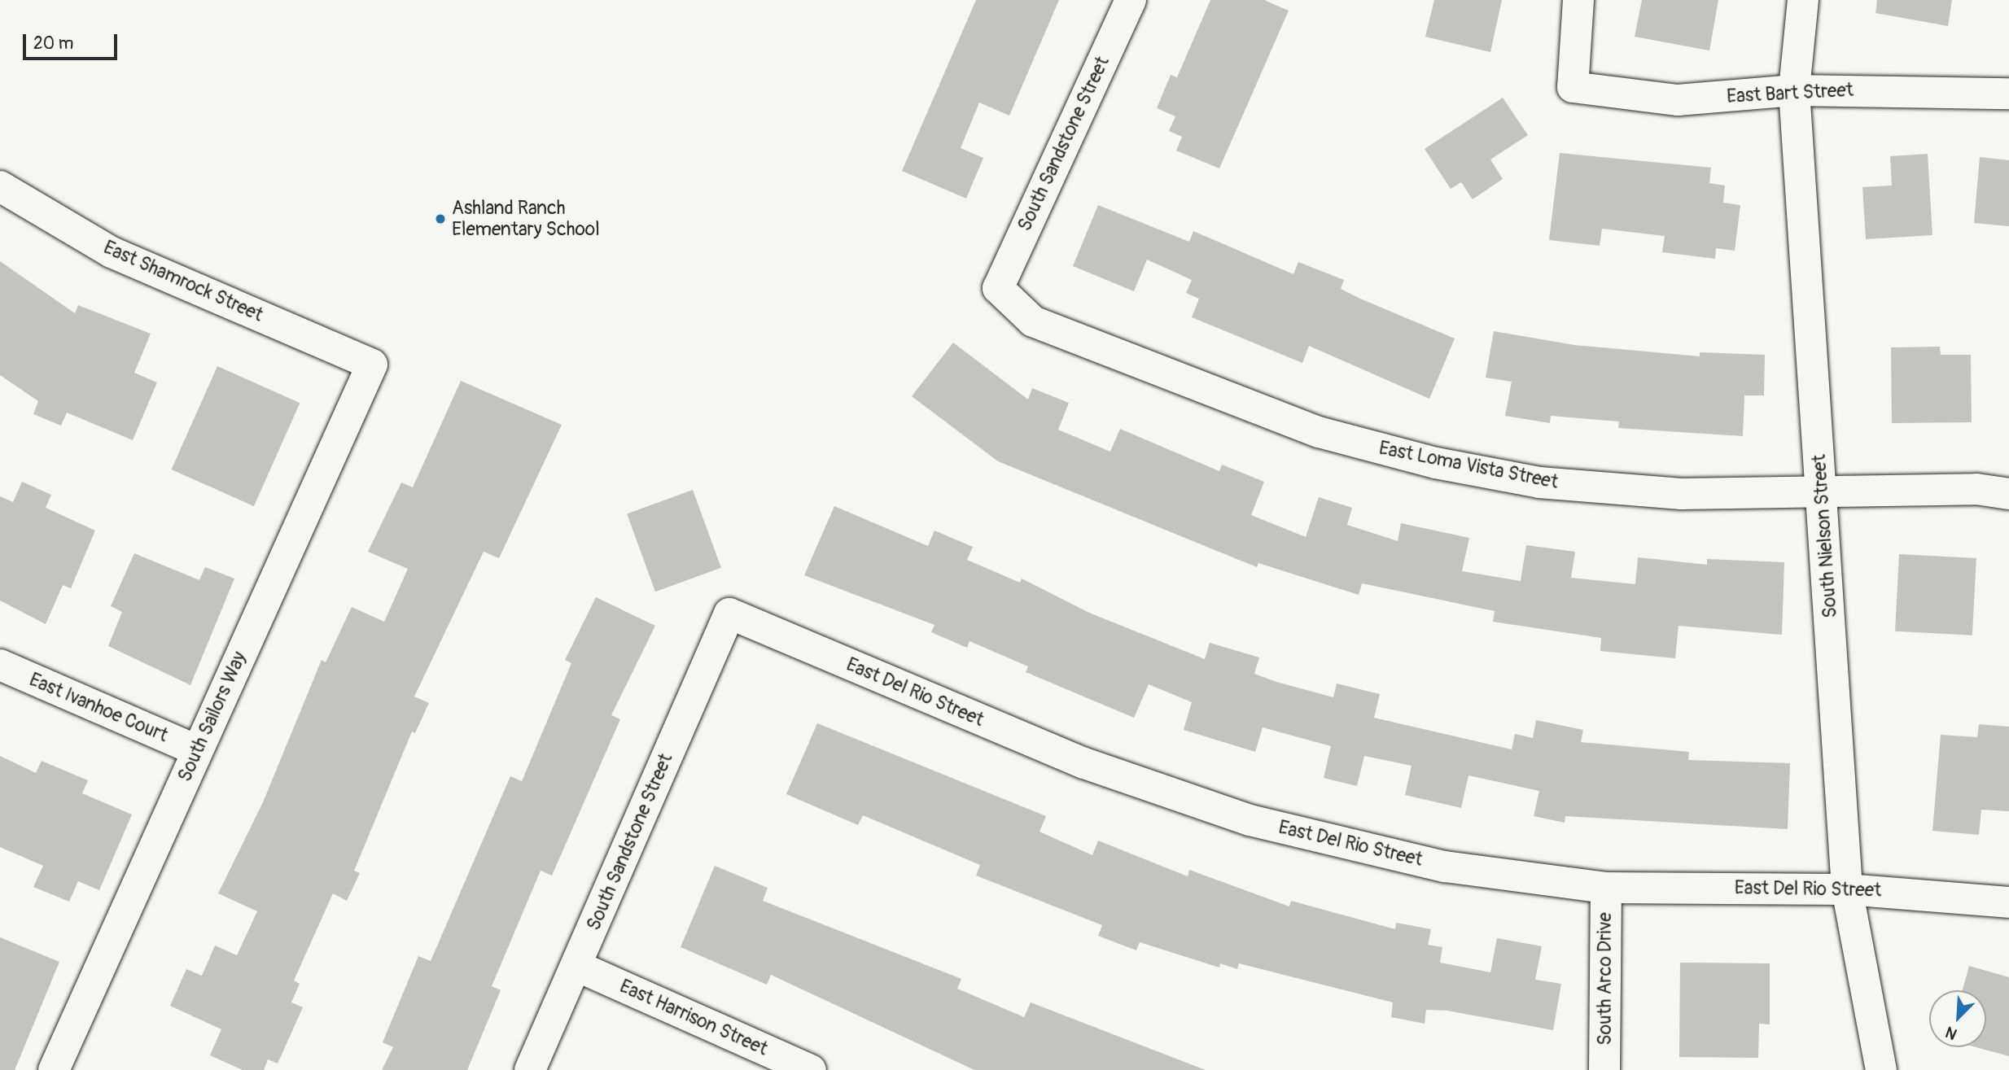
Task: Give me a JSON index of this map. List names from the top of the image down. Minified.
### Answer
{"streets":{"street":["East Bart Street","South Sandstone Street","East Shamrock Street","East Loma Vista Street","South Nielson Street","East Del Rio Street","East Ivanhoe Court","South Sailors Way","South Arco Drive","East Harrison Street"]},"crossings":[["East Bart Street","South Nielson Street"],["South Sandstone Street","East Loma Vista Street"],["South Sandstone Street","East Del Rio Street"],["South Sandstone Street","East Harrison Street"],["East Shamrock Street","South Sailors Way"],["East Loma Vista Street","South Nielson Street"],["South Nielson Street","East Del Rio Street"],["East Del Rio Street","South Arco Drive"],["East Ivanhoe Court","South Sailors Way"]],"places":["Ashland Ranch Elementary School"],"scale_bar":"20 m","north":"bottom left"}
